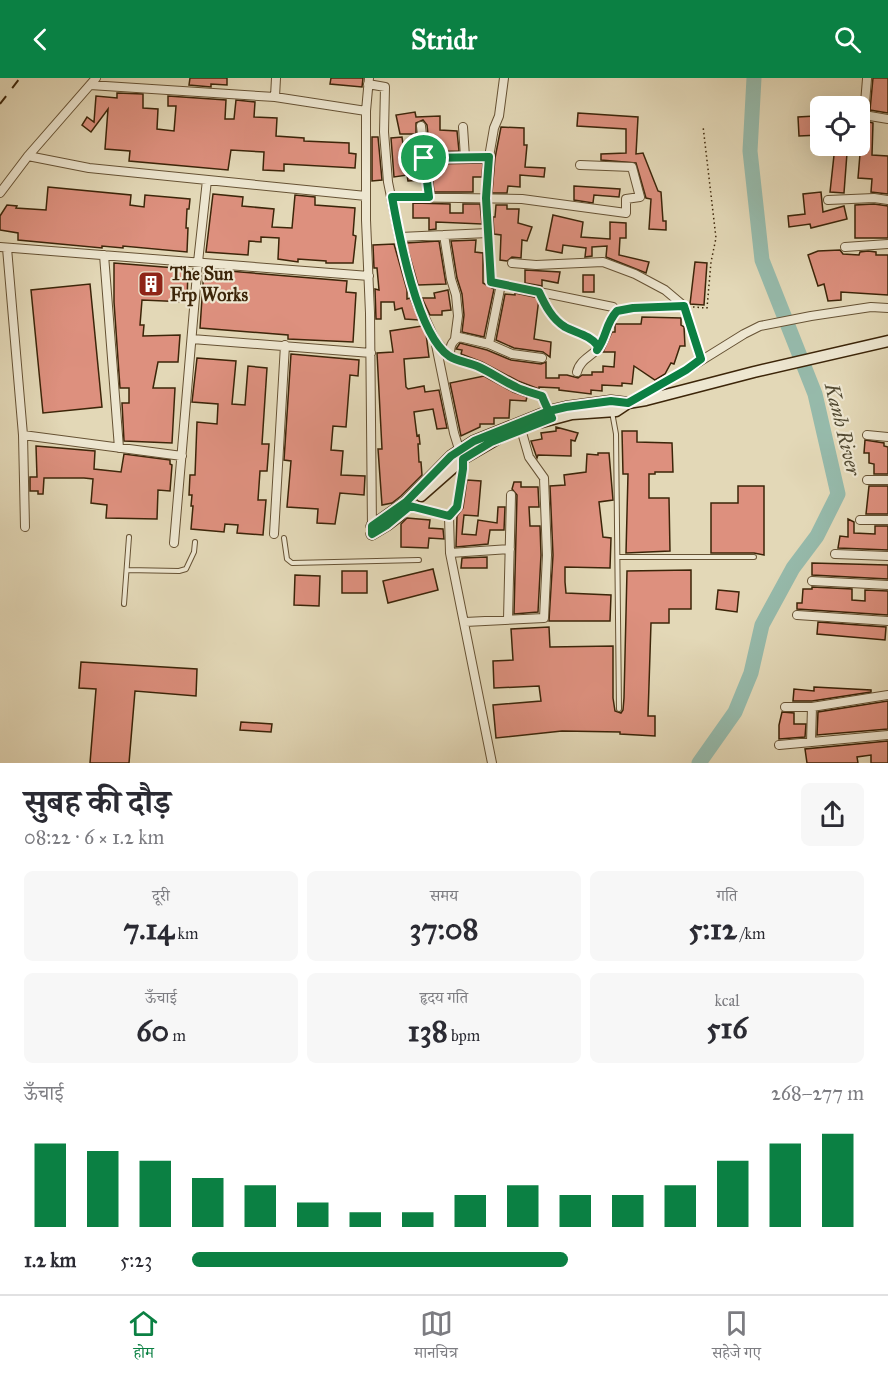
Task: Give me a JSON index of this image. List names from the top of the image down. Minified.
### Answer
{"water":["Kanh River"],"places":{"building":["The Sun Frp Works"]},"page":{"header":"Stridr","heading":["सुबह की दौड़","08:22 · 6 × 1.2 km"],"stats":[["दूरी","7.14 km"],["समय","37:08"],["गति","5:12 /km"],["ऊँचाई","60 m"],["हृदय गति","138 bpm"],["kcal","516"]],"chart":["ऊँचाई","268–277 m"],"list":[{"name":"1.2 km","note":"5:23"}],"tabs":["होम","मानचित्र","सहेजे गए"]}}
